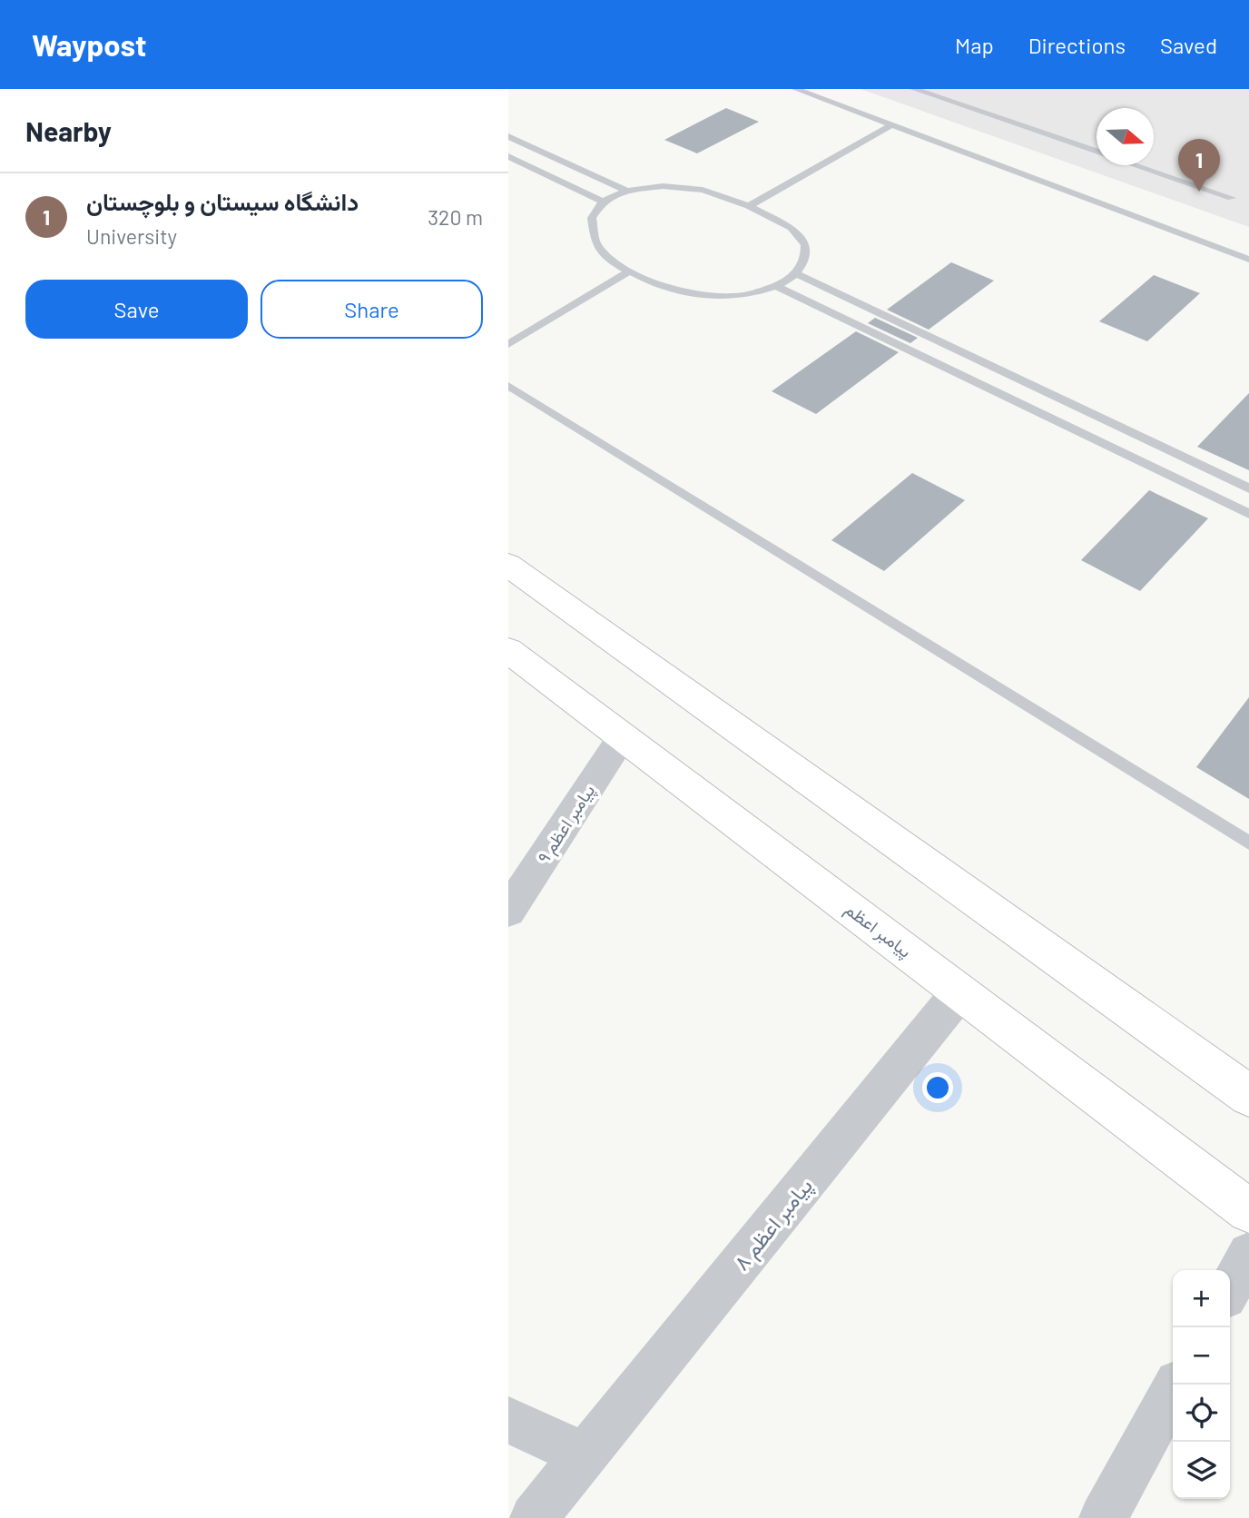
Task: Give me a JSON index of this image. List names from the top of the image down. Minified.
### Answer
{"streets":{"main road":["پیامبر اعظم"],"street":["پیامبر اعظم ۹","پیامبر اعظم ۸"]},"crossings":[["پیامبر اعظم ۹","پیامبر اعظم"],["پیامبر اعظم","پیامبر اعظم ۸"]],"north":"right","page":{"header":"Waypost","nav":["Map","Directions","Saved"],"heading":"Nearby","pins":"1","list":[{"mark":"1","name":"دانشگاه سیستان و بلوچستان","note":"University","value":"320 m"}],"buttons":["Save","Share"],"map_buttons":["+","−"]}}
